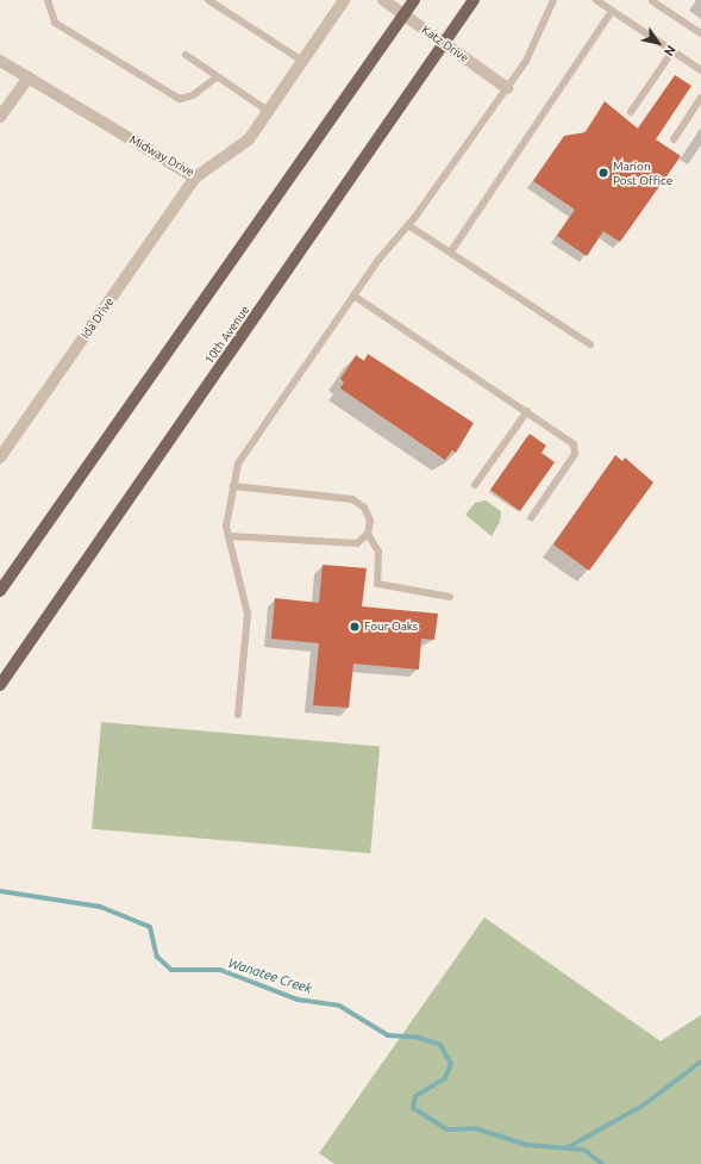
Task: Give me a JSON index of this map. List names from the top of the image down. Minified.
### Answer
{"streets":{"main road":["10th Avenue"],"street":["Katz Drive","Midway Drive","Ida Drive"]},"crossings":[["Katz Drive","10th Avenue"],["Midway Drive","Ida Drive"]],"water":["Wanatee Creek"],"places":["Marion Post Office","Four Oaks"],"north":"bottom right"}
